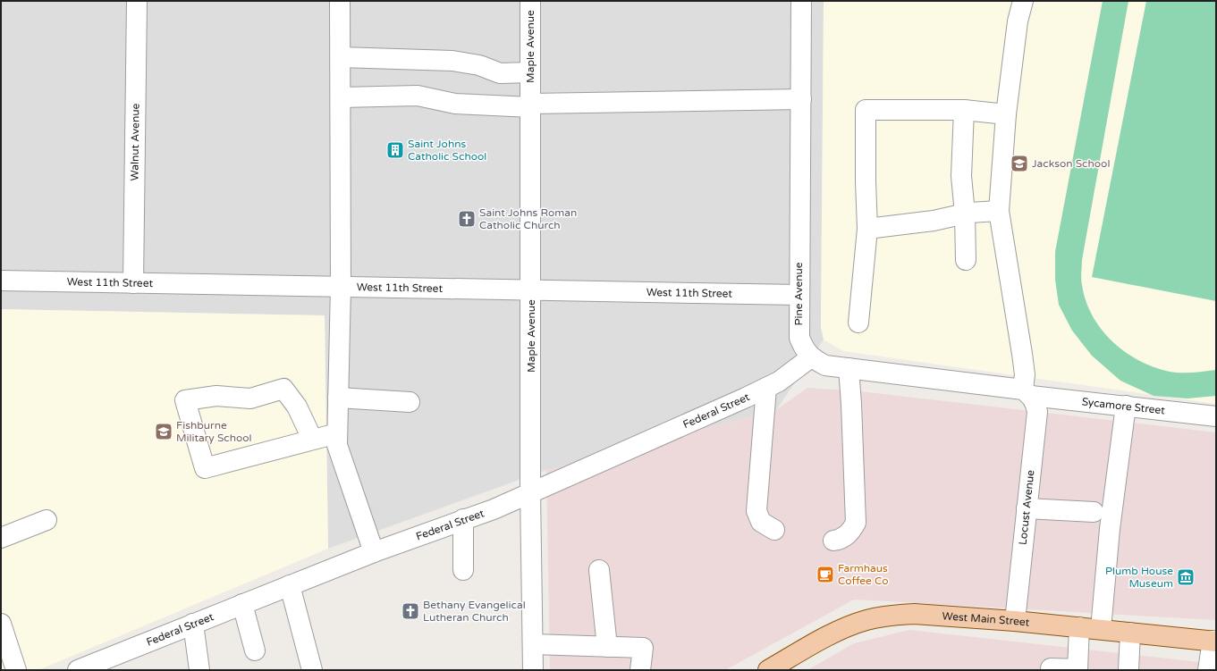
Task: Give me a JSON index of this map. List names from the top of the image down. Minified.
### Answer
{"streets":{"main road":["West Main Street"],"street":["Maple Avenue","Walnut Avenue","West 11th Street","Pine Avenue","Sycamore Street","Federal Street","Locust Avenue"]},"crossings":[["Maple Avenue","West 11th Street"],["Maple Avenue","Federal Street"],["Walnut Avenue","West 11th Street"],["West 11th Street","Pine Avenue"],["Pine Avenue","Sycamore Street"],["Pine Avenue","Federal Street"],["Pine Avenue","Locust Avenue"],["Sycamore Street","Locust Avenue"],["Locust Avenue","West Main Street"]],"places":{"building":["Saint Johns Catholic School"],"school or university":["Jackson School","Fishburne Military School"],"church":["Saint Johns Roman Catholic Church","Bethany Evangelical Lutheran Church"],"cafe":["Farmhaus Coffee Co"],"museum":["Plumb House Museum"]}}
